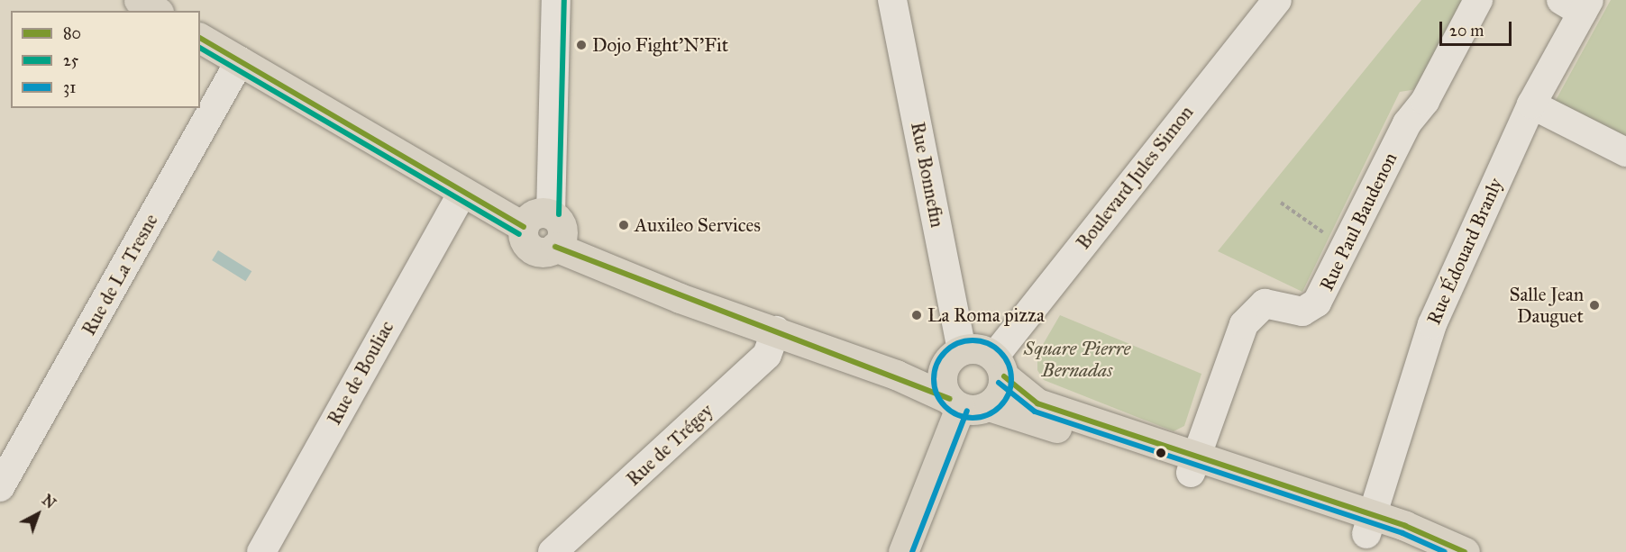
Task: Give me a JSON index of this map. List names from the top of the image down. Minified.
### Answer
{"streets":{"street":["Rue Bonnefin","Boulevard Jules Simon","Rue Paul Baudenon","Rue Édouard Branly","Rue de La Tresne","Rue de Bouliac","Rue de Trégey"]},"crossings":[["Rue Bonnefin","Boulevard Jules Simon"]],"parks":["Square Pierre Bernadas"],"places":["Dojo Fight'N'Fit","Auxileo Services","Salle Jean Dauguet","La Roma pizza"],"lines":["transit line 25","transit line 80","transit line 31"],"legend":["80","25","31"],"scale_bar":"20 m","north":"top right"}
